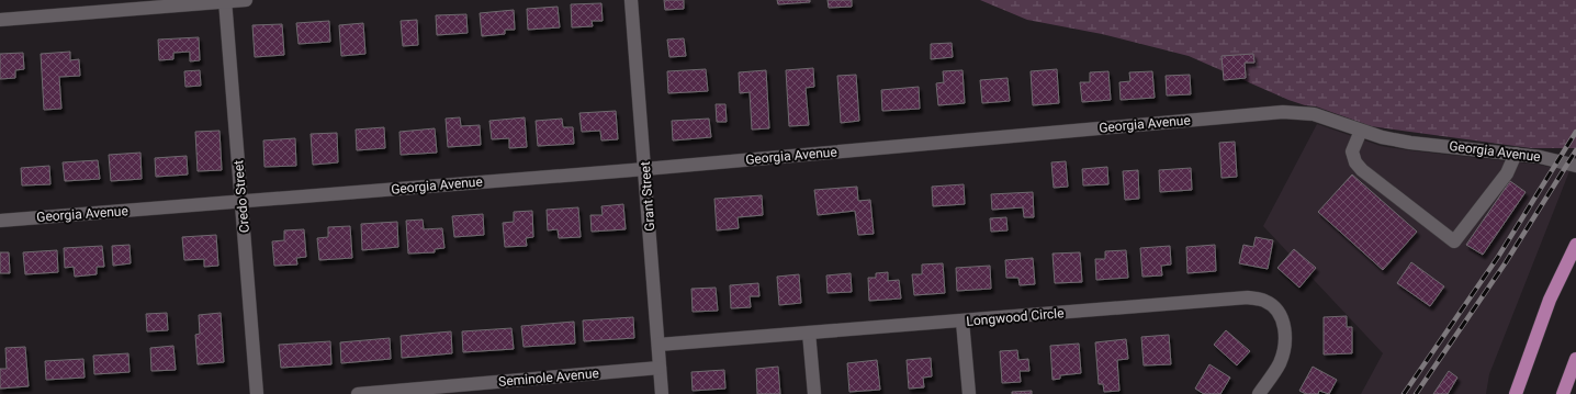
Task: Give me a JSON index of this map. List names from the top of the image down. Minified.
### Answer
{"streets":{"street":["Georgia Avenue","Credo Street","Grant Street","Longwood Circle","Seminole Avenue"]},"crossings":[["Georgia Avenue","Credo Street"],["Georgia Avenue","Grant Street"],["Grant Street","Longwood Circle"],["Grant Street","Seminole Avenue"]]}
